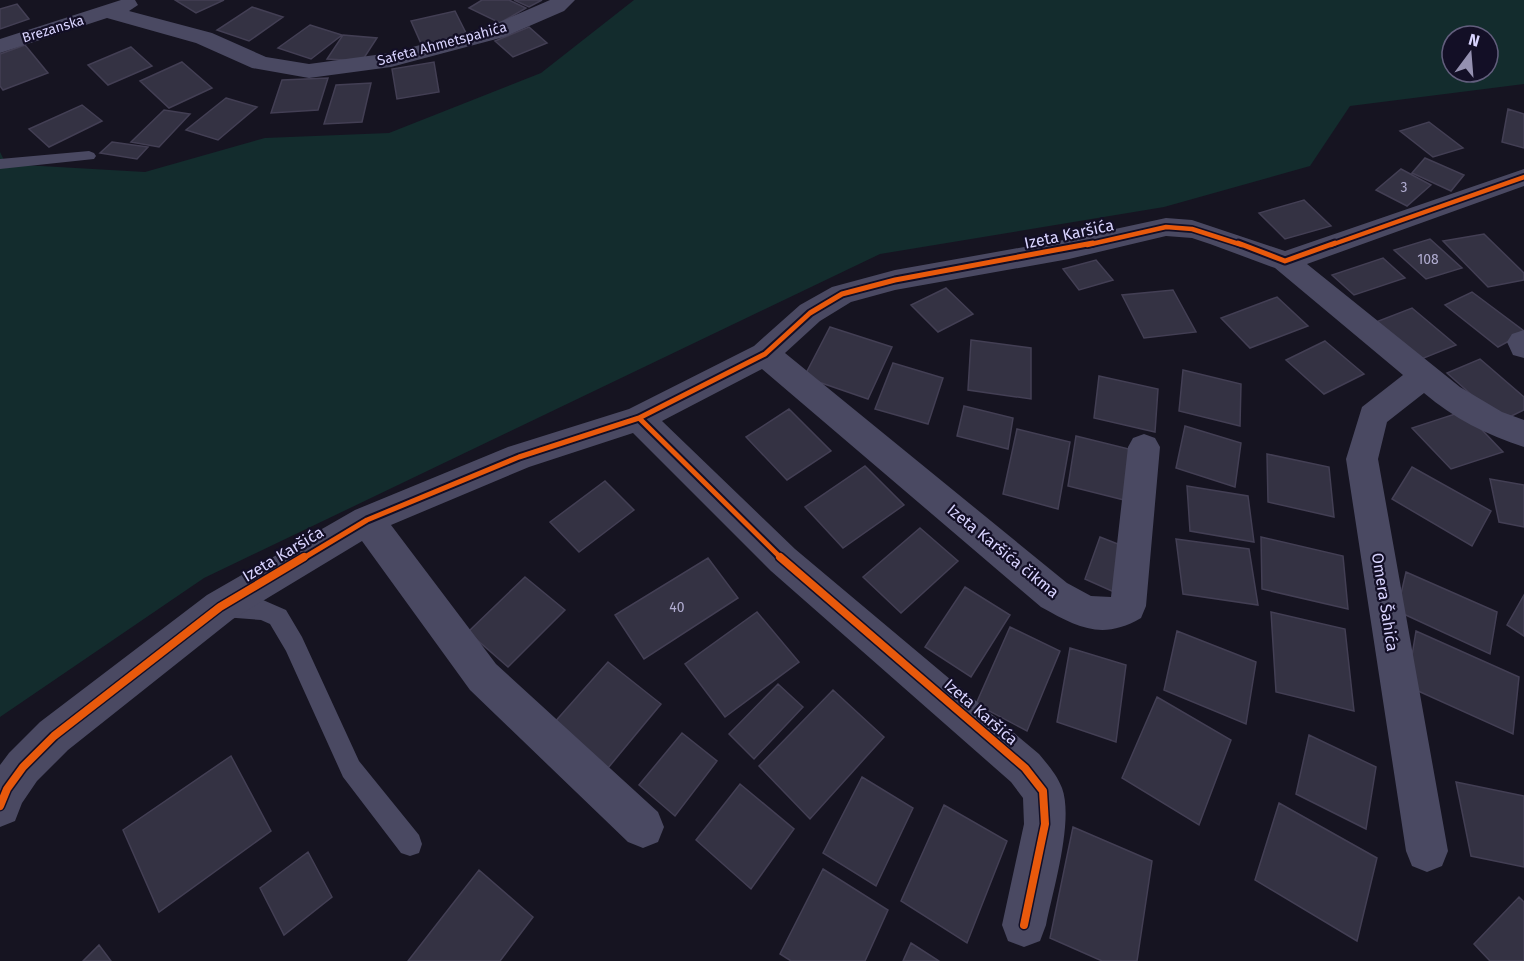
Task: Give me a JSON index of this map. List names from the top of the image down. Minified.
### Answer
{"streets":{"street":["Brezanska","Safeta Ahmetspahića","Izeta Karšića","Izeta Karšića čikma","Omera Šahića"]},"crossings":[["Brezanska","Safeta Ahmetspahića"],["Izeta Karšića","Izeta Karšića čikma"]],"house_numbers":["3","108","40"],"north":"top"}
